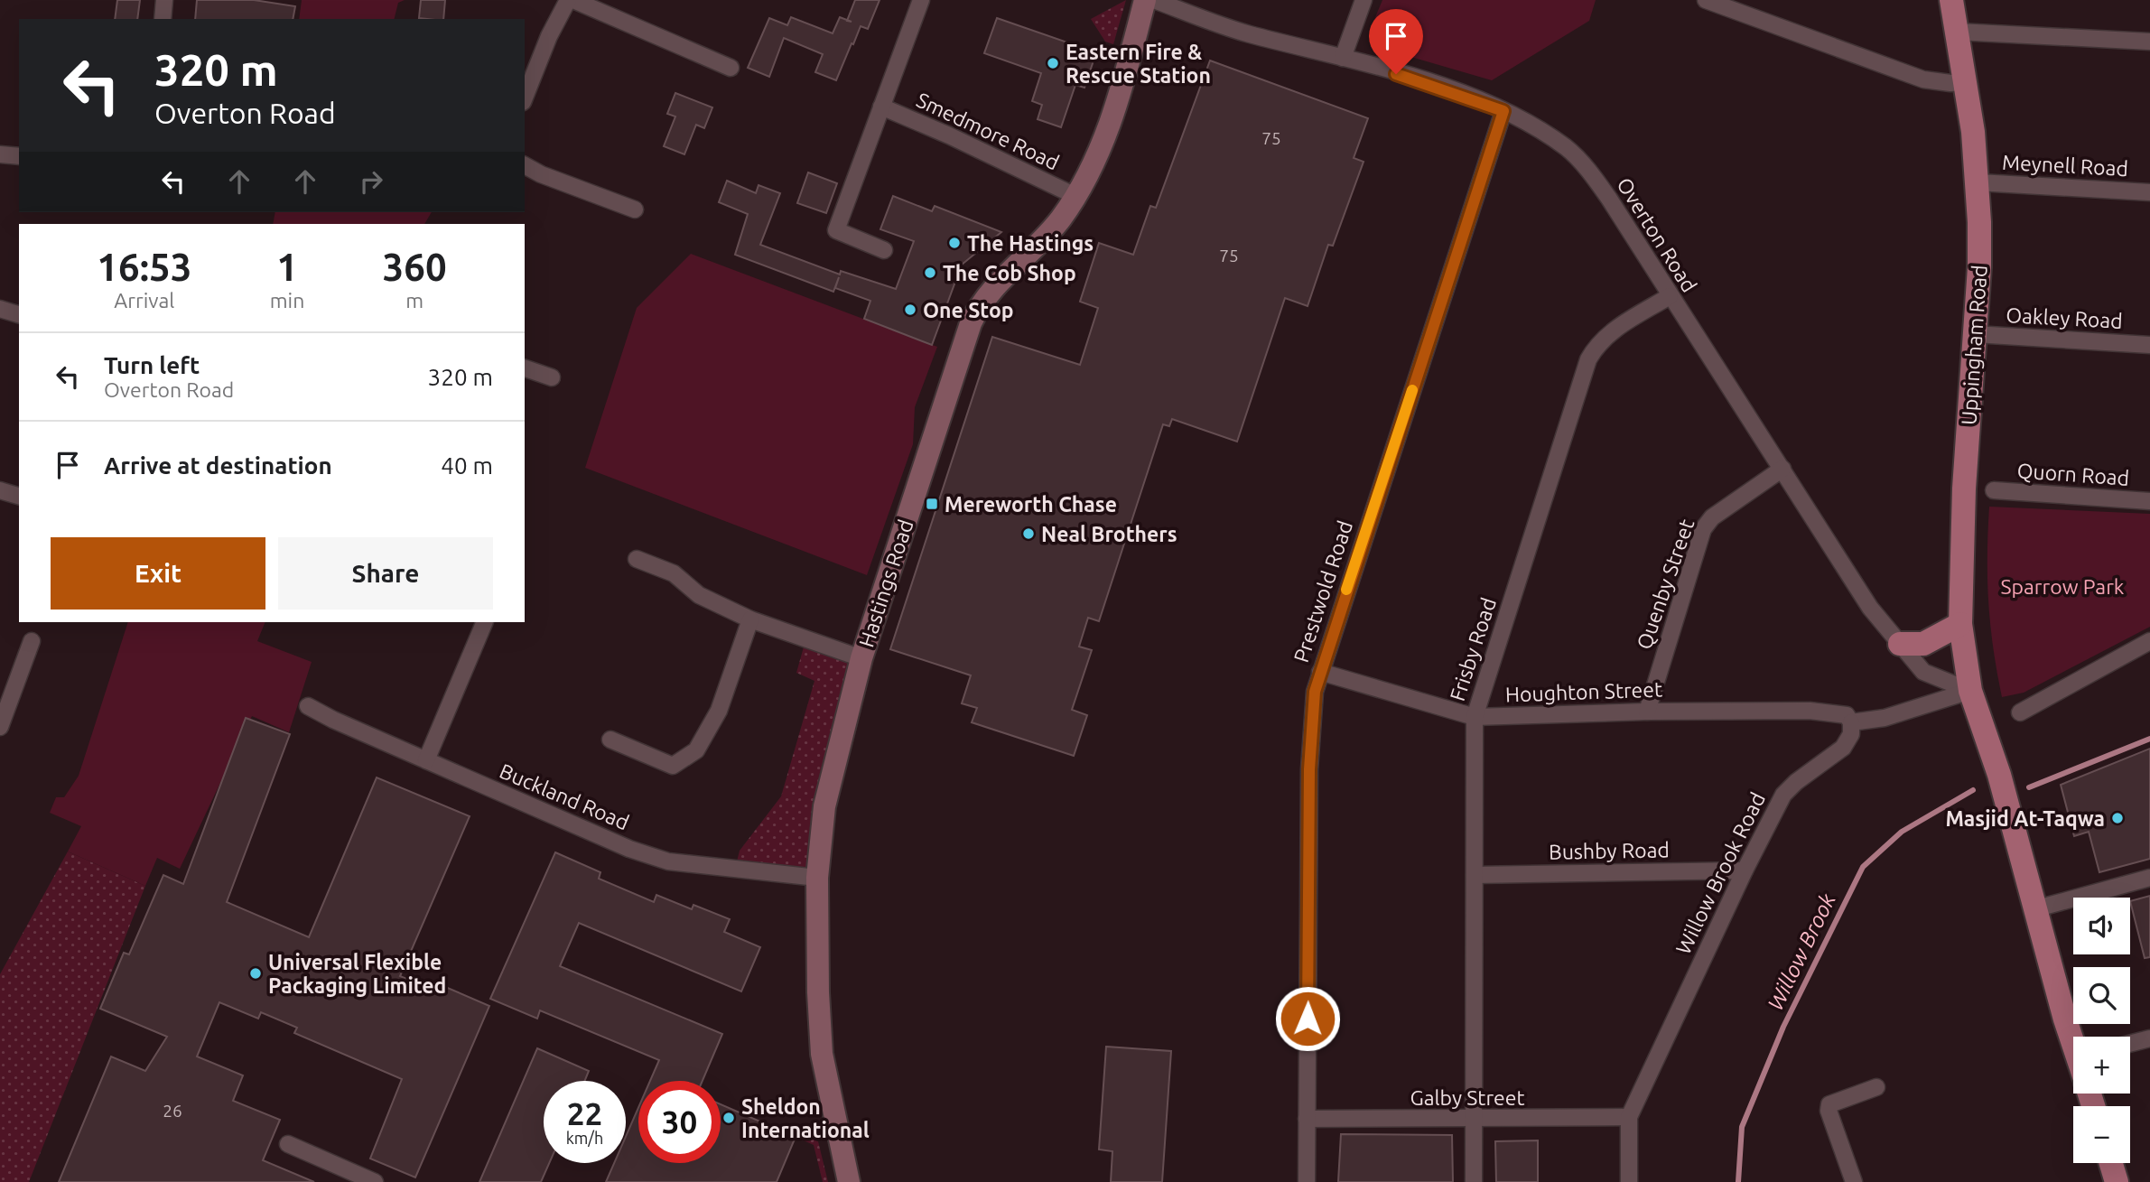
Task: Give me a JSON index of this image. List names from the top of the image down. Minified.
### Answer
{"streets":{"main road":["Uppingham Road"],"street":["Smedmore Road","Meynell Road","Overton Road","Oakley Road","Quorn Road","Hastings Road","Quenby Street","Prestwold Road","Frisby Road","Houghton Street","Buckland Road","Bushby Road","Willow Brook Road","Galby Street"]},"crossings":[["Smedmore Road","Hastings Road"],["Meynell Road","Uppingham Road"],["Overton Road","Uppingham Road"],["Overton Road","Quenby Street"],["Overton Road","Prestwold Road"],["Overton Road","Frisby Road"],["Oakley Road","Uppingham Road"],["Hastings Road","Buckland Road"],["Quenby Street","Houghton Street"],["Prestwold Road","Houghton Street"],["Prestwold Road","Galby Street"],["Frisby Road","Houghton Street"],["Frisby Road","Bushby Road"],["Frisby Road","Galby Street"],["Houghton Street","Willow Brook Road"],["Bushby Road","Willow Brook Road"],["Willow Brook Road","Galby Street"]],"water":["Willow Brook"],"parks":["Sparrow Park"],"places":{"other":["Eastern Fire & Rescue Station","The Hastings","The Cob Shop","One Stop","Neal Brothers","Masjid At-Taqwa","Universal Flexible Packaging Limited","Sheldon International"],"transit":["Mereworth Chase"]},"house_numbers":["75","75","26"],"page":{"turn":["320 m","Overton Road"],"eta":["16:53","Arrival","1","min","360","m"],"list":[{"name":"Turn left","note":"Overton Road","value":"320 m"},{"name":"Arrive at destination","value":"40 m"}],"buttons":["Exit","Share"],"map_buttons":["+","−"],"speed":"22 km/h","limit":"30"}}
